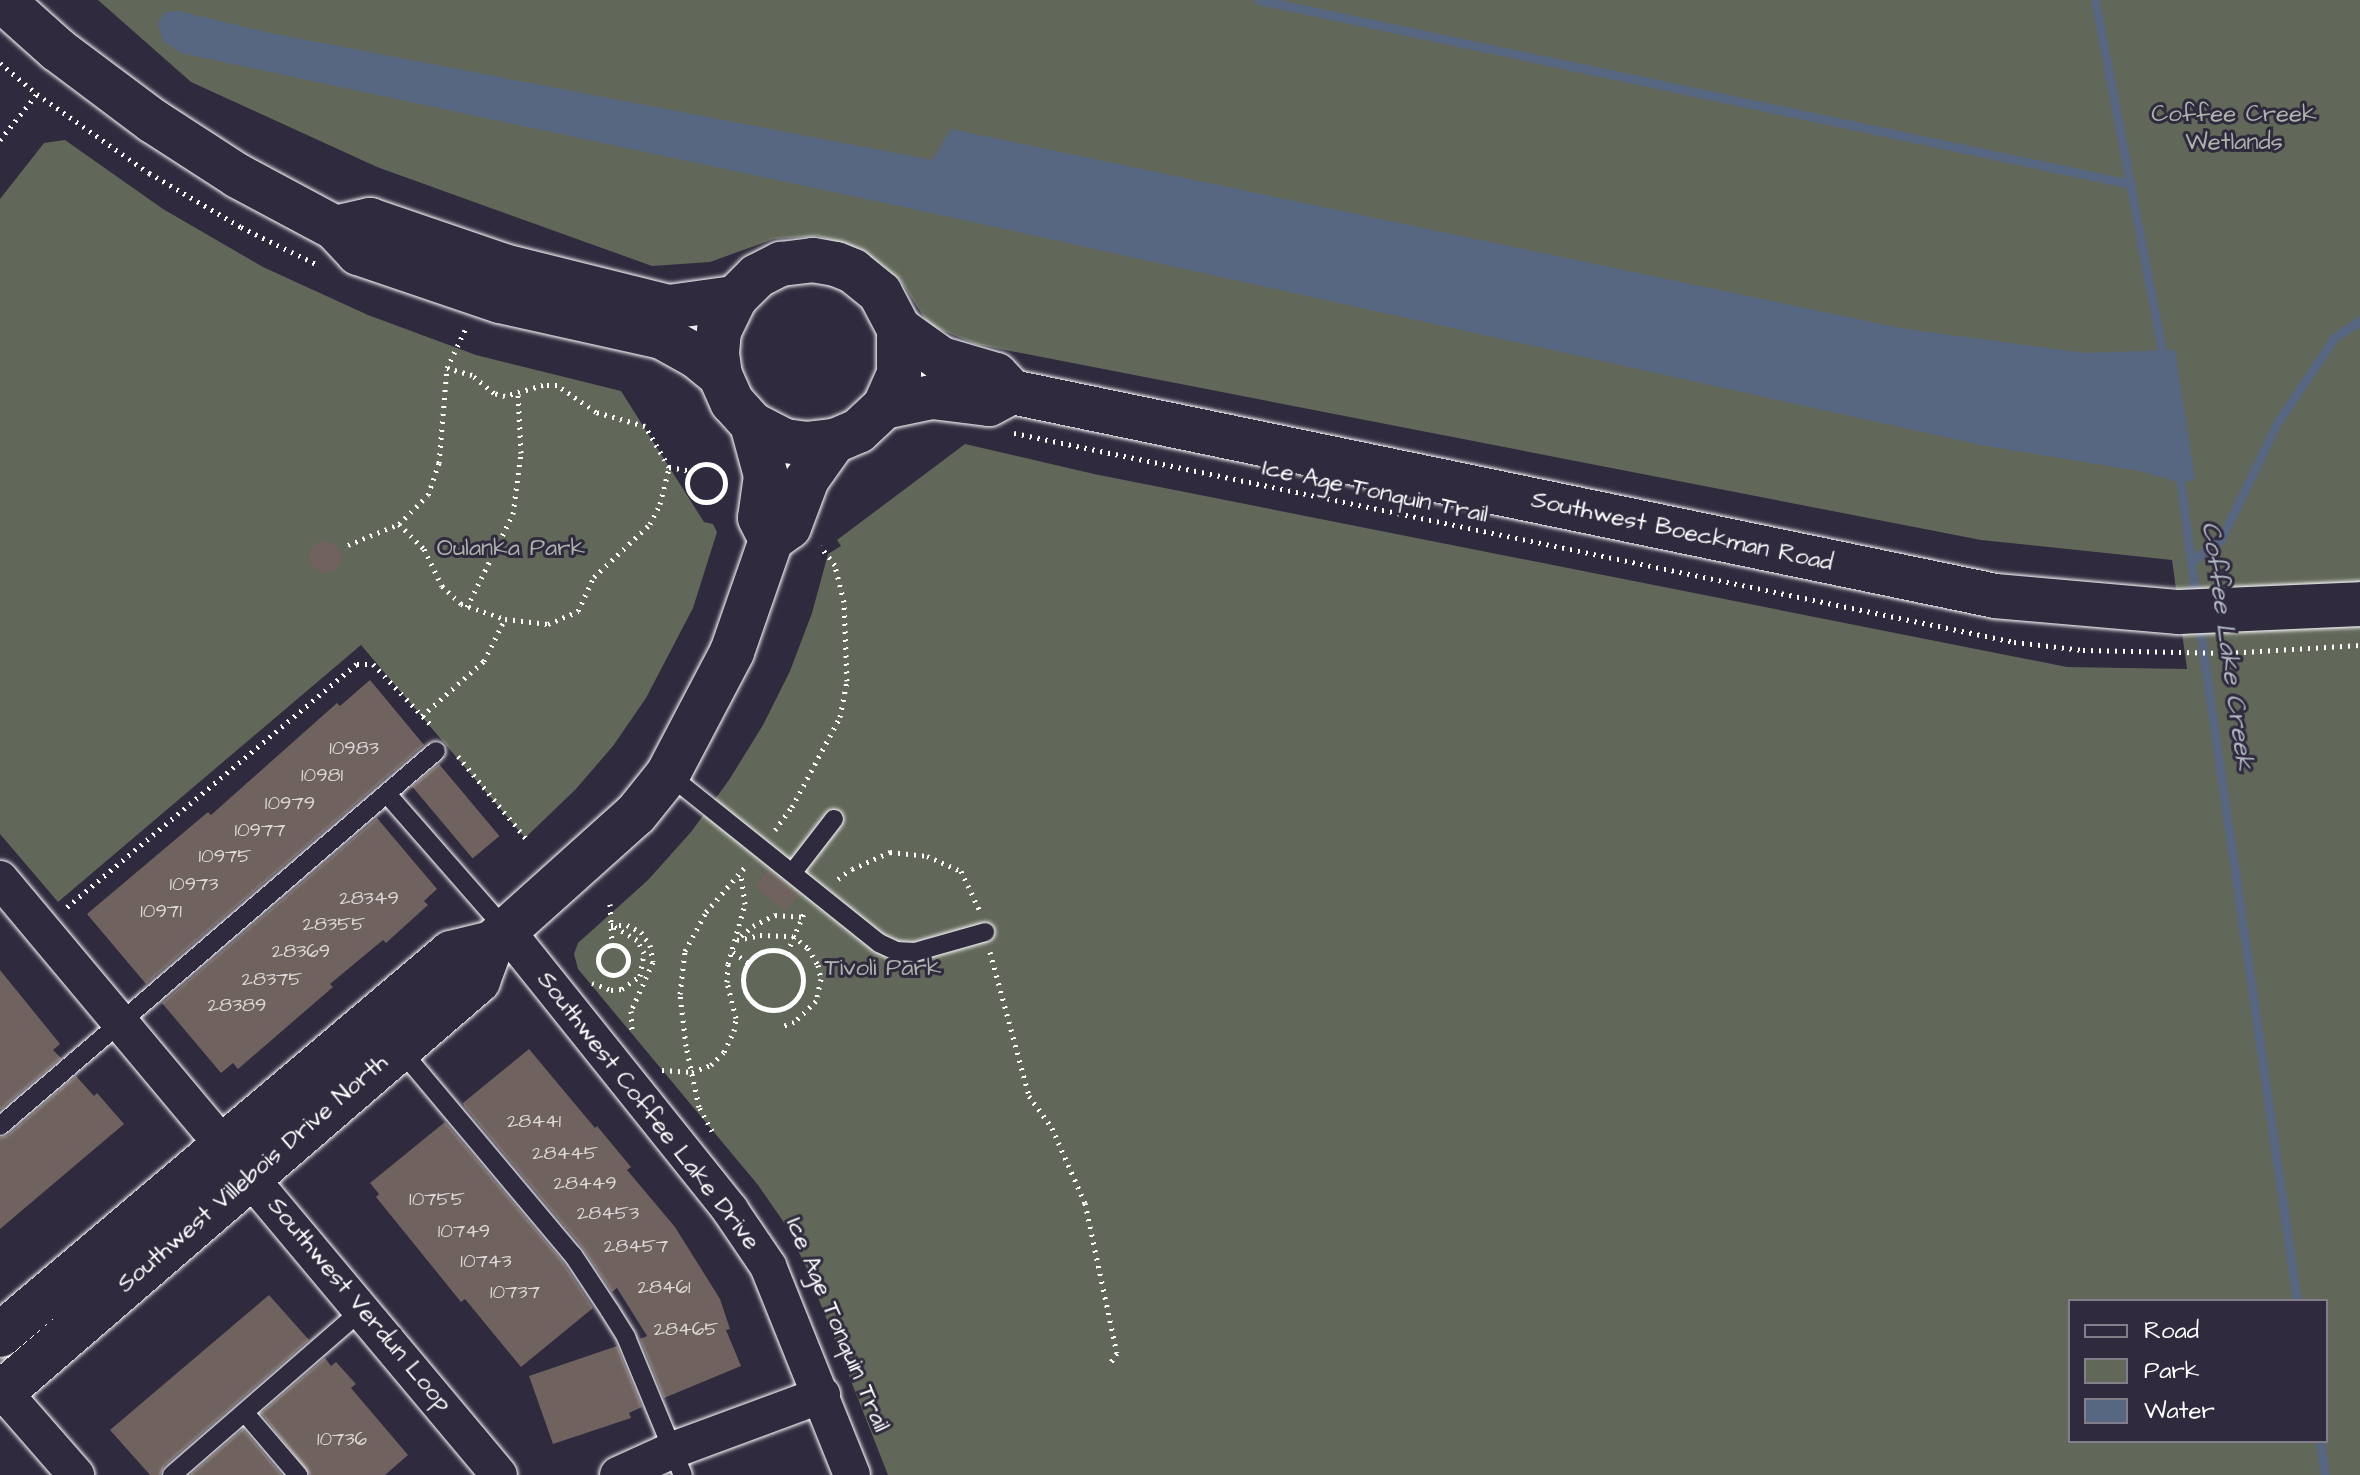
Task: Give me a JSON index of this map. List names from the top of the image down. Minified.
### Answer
{"streets":{"main road":["Southwest Boeckman Road","Southwest Villebois Drive North"],"street":["Southwest Coffee Lake Drive","Southwest Verdun Loop"],"path":["Ice Age Tonquin Trail"]},"crossings":[["Ice Age Tonquin Trail","Southwest Boeckman Road"],["Southwest Boeckman Road","Southwest Villebois Drive North"],["Southwest Coffee Lake Drive","Southwest Villebois Drive North"],["Southwest Villebois Drive North","Southwest Verdun Loop"]],"water":["Coffee Lake Creek"],"parks":["Coffee Creek Wetlands","Oulanka Park","Tivoli Park"],"house_numbers":["10983","10981","10979","10977","10975","10973","28349","10971","28355","28369","28375","28389","28441","28445","28449","10755","28453","10749","28457","10743","28461","10737","28465","10736"],"legend":["Road","Park","Water"]}
